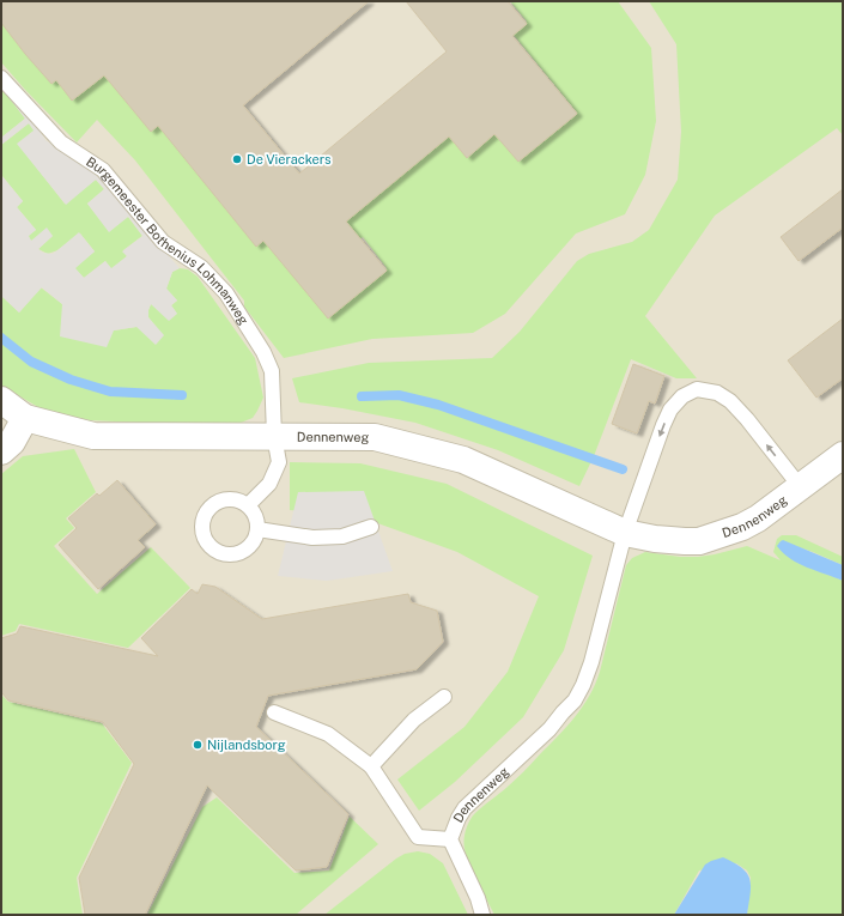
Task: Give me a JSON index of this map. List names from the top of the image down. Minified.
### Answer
{"streets":{"street":["Dennenweg"],"lane":["Burgemeester Bothenius Lohmanweg"]},"crossings":[["Burgemeester Bothenius Lohmanweg","Dennenweg"]],"places":["De Vierackers","Nijlandsborg"]}
